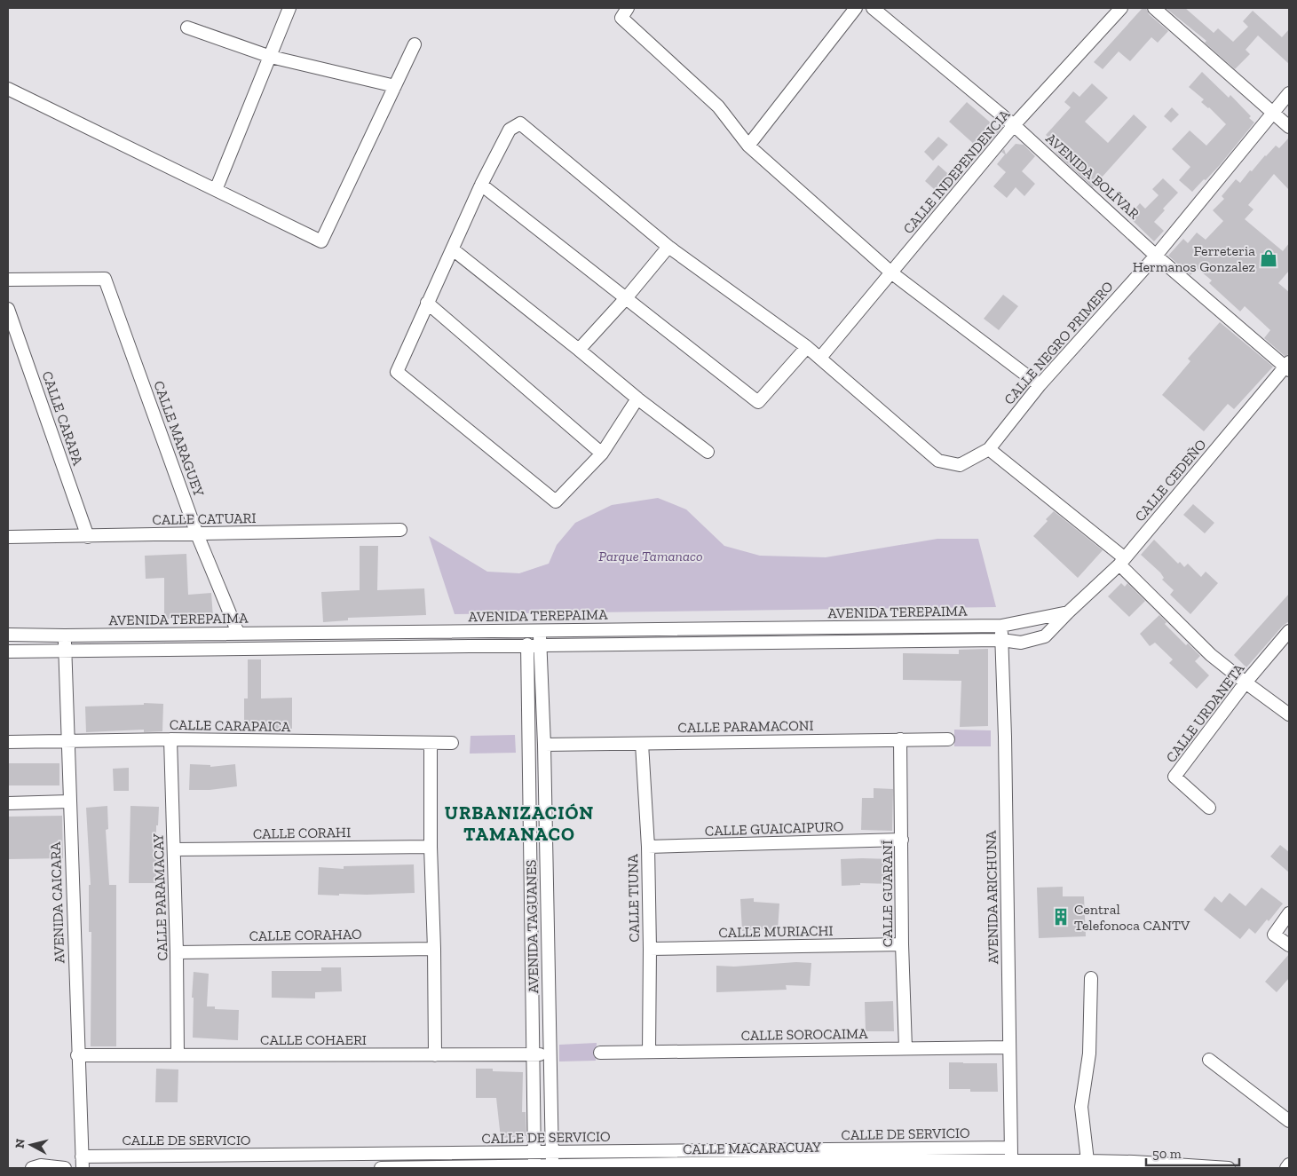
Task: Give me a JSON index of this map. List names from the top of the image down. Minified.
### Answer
{"streets":{"street":["CALLE INDEPENDENCIA","AVENIDA BOLÍVAR","CALLE NEGRO PRIMERO","CALLE CARAPA","CALLE MARAGUEY","CALLE CEDEÑO","CALLE CATUARI","AVENIDA TEREPAIMA","CALLE URDANETA","CALLE CARAPAICA","CALLE PARAMACONI","CALLE GUAICAIPURO","CALLE CORAHI","CALLE GUARANÍ","CALLE PARAMACAY","AVENIDA ARICHUNA","CALLE TIUNA","AVENIDA CAICARA","AVENIDA TAGUANES","CALLE MURIACHI","CALLE CORAHAO","CALLE SOROCAIMA","CALLE COHAERI","CALLE DE SERVICIO","CALLE MACARACUAY"]},"crossings":[["CALLE INDEPENDENCIA","AVENIDA BOLÍVAR"],["AVENIDA BOLÍVAR","CALLE NEGRO PRIMERO"],["AVENIDA BOLÍVAR","CALLE CEDEÑO"],["CALLE CARAPA","CALLE CATUARI"],["CALLE MARAGUEY","CALLE CATUARI"],["CALLE MARAGUEY","AVENIDA TEREPAIMA"],["CALLE CEDEÑO","AVENIDA TEREPAIMA"],["AVENIDA TEREPAIMA","AVENIDA ARICHUNA"],["AVENIDA TEREPAIMA","AVENIDA CAICARA"],["AVENIDA TEREPAIMA","AVENIDA TAGUANES"],["CALLE CARAPAICA","CALLE PARAMACAY"],["CALLE CARAPAICA","AVENIDA CAICARA"],["CALLE PARAMACONI","CALLE GUARANÍ"],["CALLE PARAMACONI","CALLE TIUNA"],["CALLE PARAMACONI","AVENIDA TAGUANES"],["CALLE GUAICAIPURO","CALLE GUARANÍ"],["CALLE GUAICAIPURO","CALLE TIUNA"],["CALLE CORAHI","CALLE PARAMACAY"],["CALLE GUARANÍ","CALLE MURIACHI"],["CALLE GUARANÍ","CALLE SOROCAIMA"],["CALLE PARAMACAY","CALLE CORAHAO"],["CALLE PARAMACAY","CALLE COHAERI"],["AVENIDA ARICHUNA","CALLE SOROCAIMA"],["AVENIDA ARICHUNA","CALLE DE SERVICIO"],["AVENIDA ARICHUNA","CALLE MACARACUAY"],["CALLE TIUNA","CALLE MURIACHI"],["CALLE TIUNA","CALLE SOROCAIMA"],["AVENIDA CAICARA","CALLE COHAERI"],["AVENIDA CAICARA","CALLE DE SERVICIO"],["AVENIDA TAGUANES","CALLE COHAERI"],["AVENIDA TAGUANES","CALLE DE SERVICIO"],["AVENIDA TAGUANES","CALLE MACARACUAY"]],"districts":["URBANIZACIÓN TAMANACO"],"parks":["Parque Tamanaco"],"places":{"shop":["Ferreteria Hermanos Gonzalez"],"building":["Central Telefonoca CANTV"]},"scale_bar":"50 m","north":"left"}
